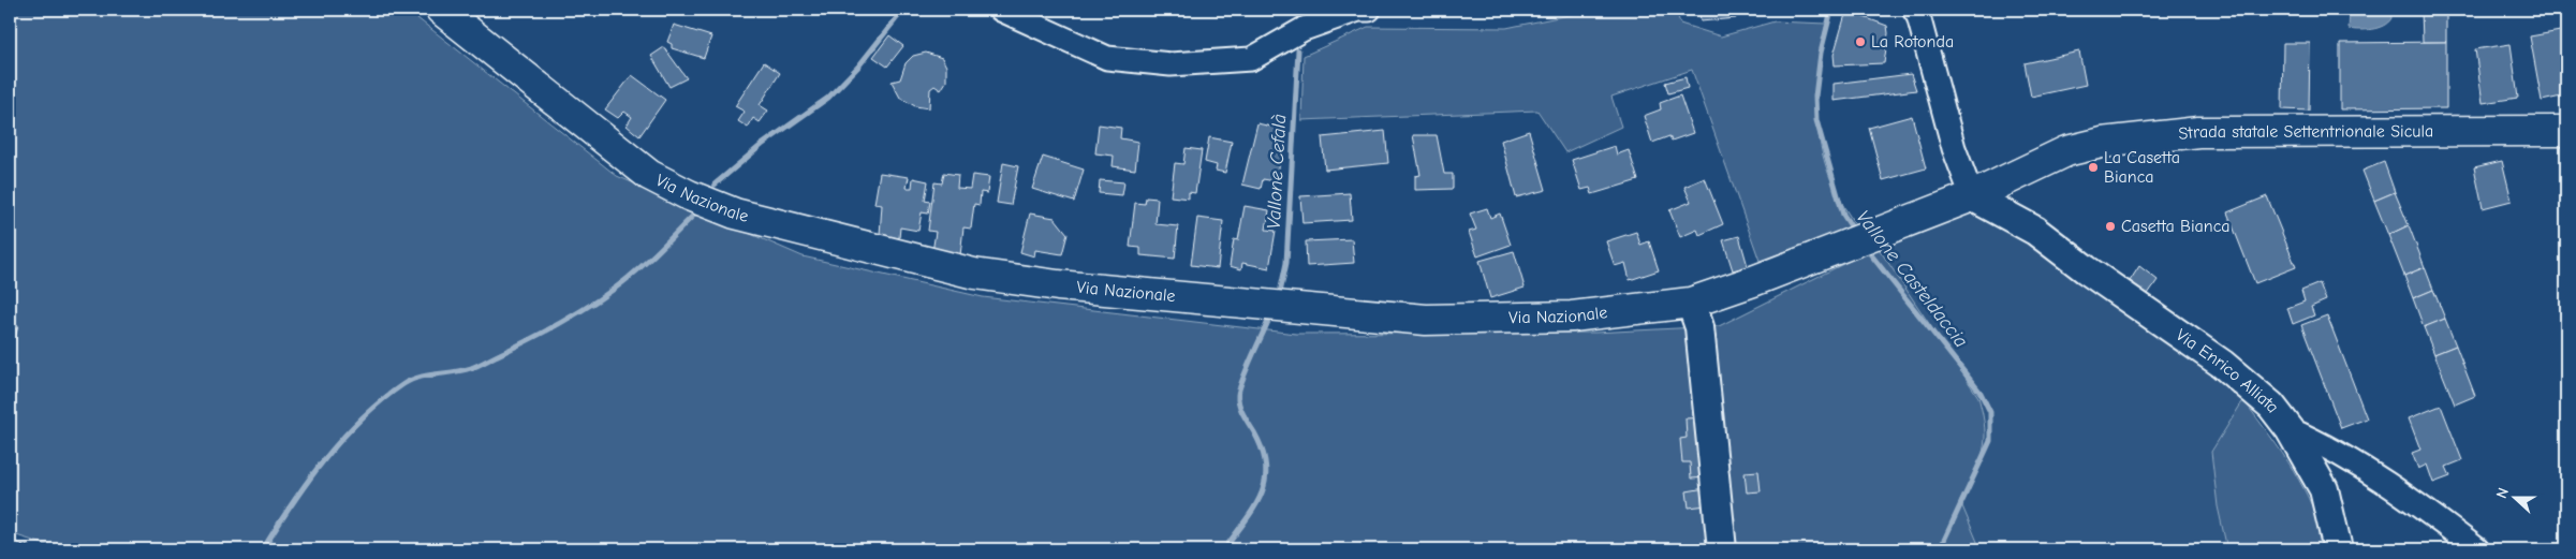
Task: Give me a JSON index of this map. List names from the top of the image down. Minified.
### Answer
{"streets":{"main road":["Strada statale Settentrionale Sicula","Via Nazionale"],"street":["Via Enrico Alliata"]},"crossings":[["Strada statale Settentrionale Sicula","Via Nazionale"],["Strada statale Settentrionale Sicula","Via Enrico Alliata"]],"water":["Vallone Cefalà","Vallone Casteldaccia"],"places":["La Rotonda","La Casetta Bianca","Casetta Bianca"],"north":"left"}
